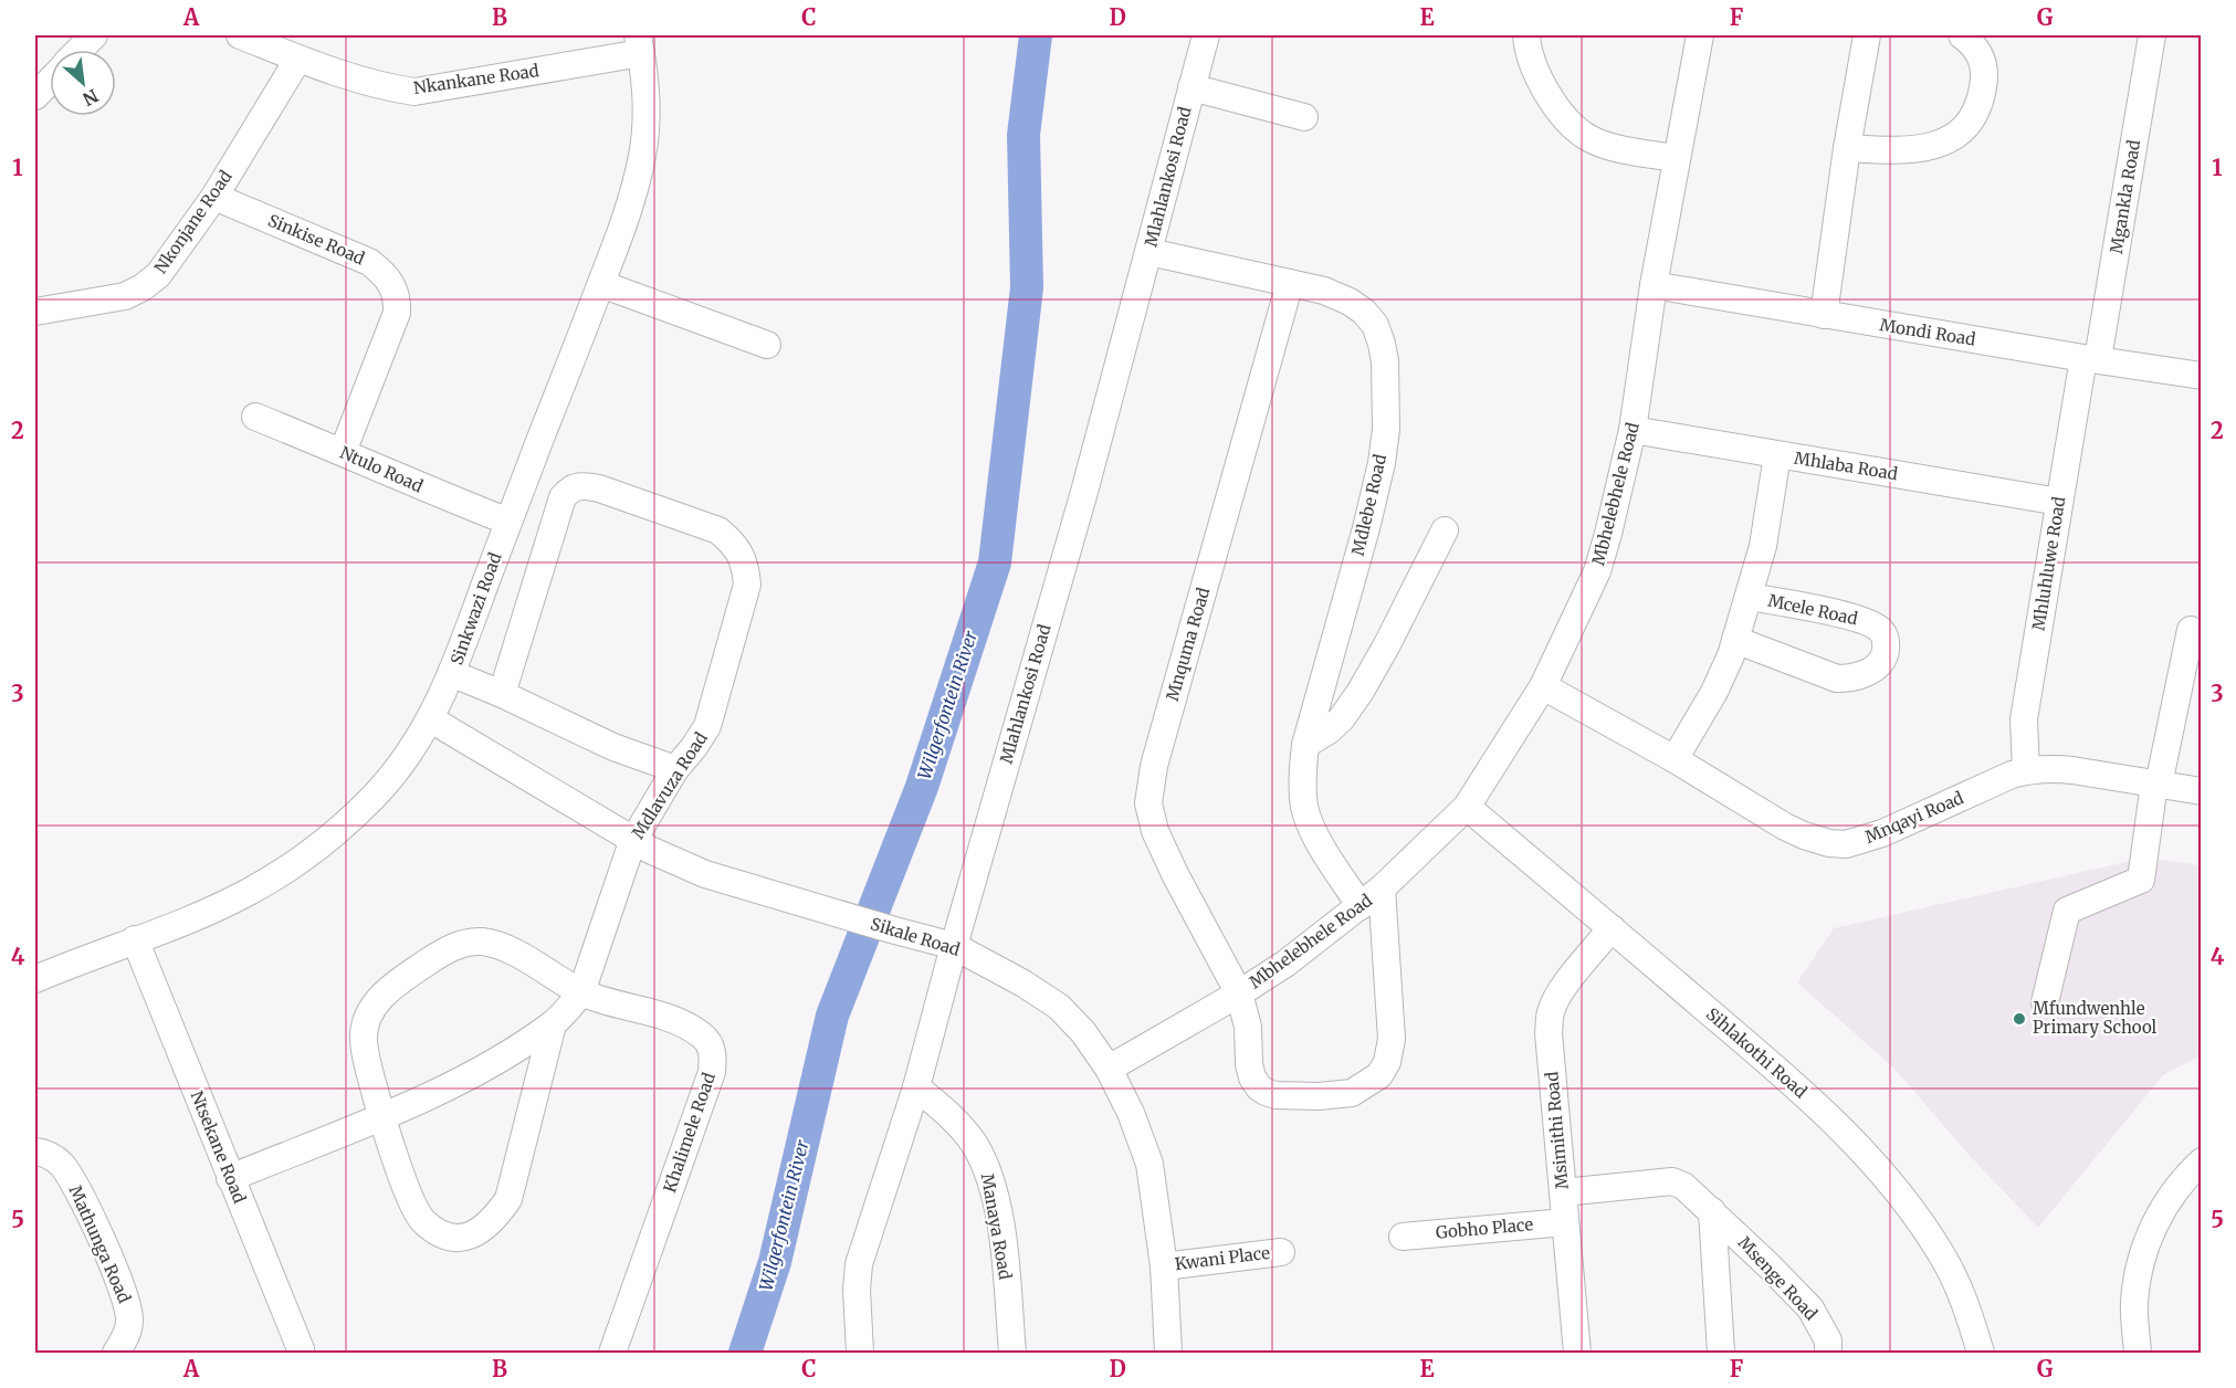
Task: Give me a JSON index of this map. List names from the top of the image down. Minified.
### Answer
{"streets":{"street":["Nkankane Road","Mlahlankosi Road","Mgankla Road","Nkonjane Road","Sinkise Road","Mondi Road","Mhlaba Road","Ntulo Road","Mbhelebhele Road","Mdlebe Road","Mhluhluwe Road","Sinkwazi Road","Mcele Road","Mnquma Road","Mdlavuza Road","Mnqayi Road","Sikale Road","Sihlakothi Road","Msimithi Road","Khalimele Road","Ntsekane Road","Manaya Road","Gobho Place","Mathunga Road","Kwani Place","Msenge Road"]},"crossings":[["Nkankane Road","Nkonjane Road"],["Nkankane Road","Sinkwazi Road"],["Mlahlankosi Road","Mdlebe Road"],["Mlahlankosi Road","Sikale Road"],["Mlahlankosi Road","Manaya Road"],["Mgankla Road","Mondi Road"],["Mgankla Road","Mhluhluwe Road"],["Nkonjane Road","Sinkise Road"],["Sinkise Road","Ntulo Road"],["Mondi Road","Mbhelebhele Road"],["Mondi Road","Mhluhluwe Road"],["Mhlaba Road","Mbhelebhele Road"],["Mhlaba Road","Mhluhluwe Road"],["Mhlaba Road","Mcele Road"],["Ntulo Road","Sinkwazi Road"],["Mbhelebhele Road","Mdlebe Road"],["Mbhelebhele Road","Mnquma Road"],["Mbhelebhele Road","Mnqayi Road"],["Mbhelebhele Road","Sikale Road"],["Mbhelebhele Road","Sihlakothi Road"],["Mdlebe Road","Mnquma Road"],["Mhluhluwe Road","Mnqayi Road"],["Sinkwazi Road","Sikale Road"],["Sinkwazi Road","Ntsekane Road"],["Mcele Road","Mnqayi Road"],["Mdlavuza Road","Sikale Road"],["Mdlavuza Road","Khalimele Road"],["Mdlavuza Road","Ntsekane Road"],["Sikale Road","Kwani Place"],["Sihlakothi Road","Msimithi Road"],["Msimithi Road","Gobho Place"],["Msimithi Road","Msenge Road"]],"water":["Wilgerfontein River"],"places":["Mfundwenhle Primary School"],"north":"bottom right","grid":{"columns":["A","B","C","D","E","F","G"],"rows":["1","2","3","4","5"]}}
